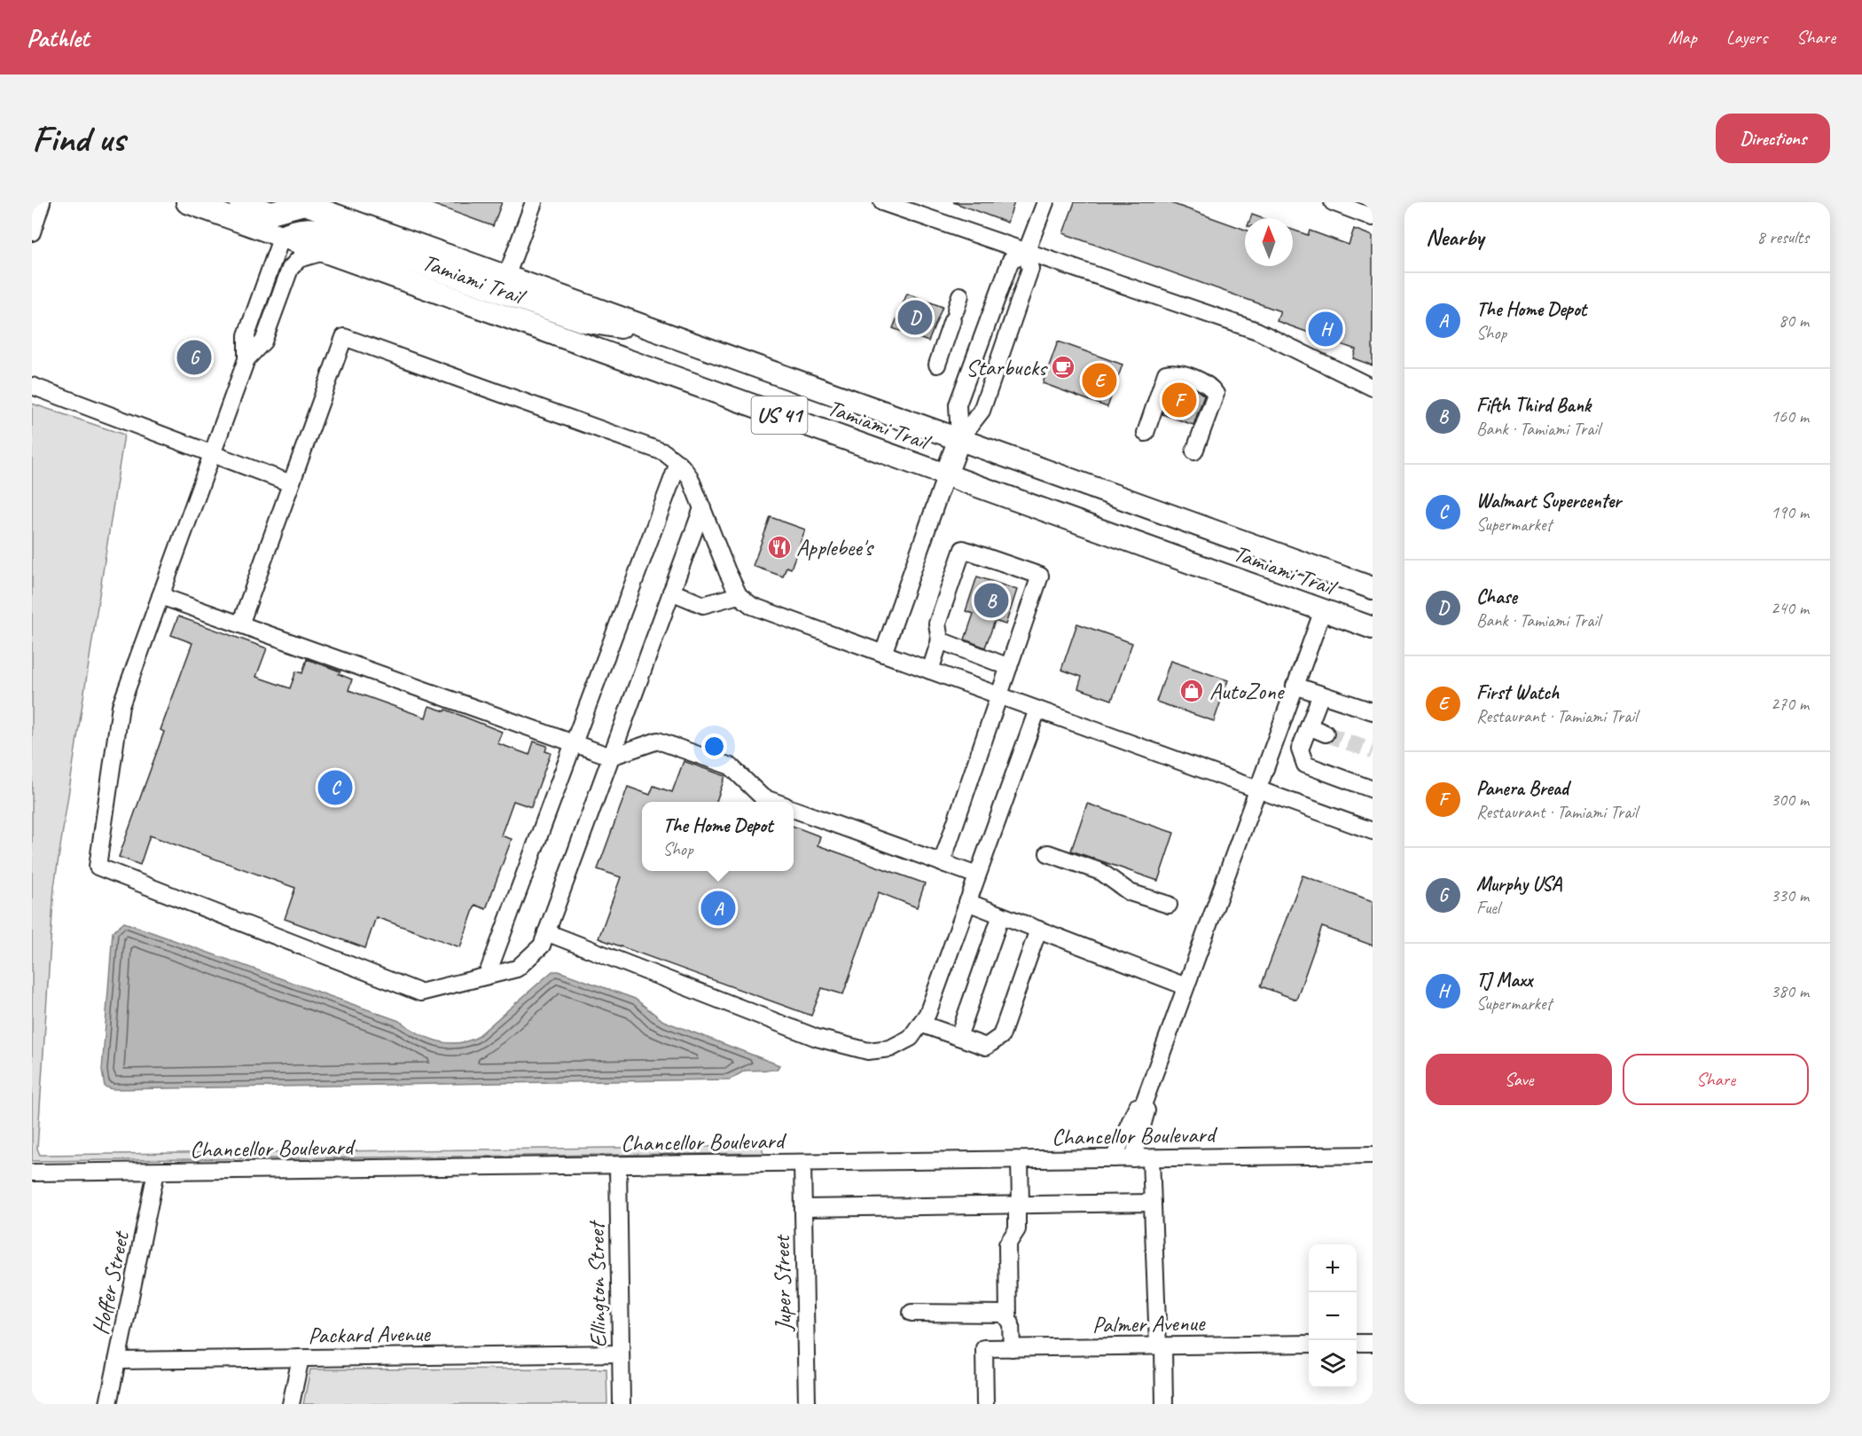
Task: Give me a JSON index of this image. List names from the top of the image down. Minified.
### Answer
{"streets":{"main road":["Tamiami Trail","US 41"],"street":["Chancellor Boulevard","Hoffer Street","Juper Street","Ellington Street","Palmer Avenue","Packard Avenue"]},"crossings":[["Chancellor Boulevard","Hoffer Street"],["Chancellor Boulevard","Juper Street"],["Chancellor Boulevard","Ellington Street"],["Hoffer Street","Packard Avenue"],["Ellington Street","Packard Avenue"]],"places":{"cafe":["Starbucks"],"restaurant":["Applebee's"],"shop":["AutoZone"]},"north":"top","page":{"header":"Pathlet","nav":["Map","Layers","Share"],"buttons":["Directions",["Save","Share"]],"title":"Find us","heading":["Nearby","8 results"],"list":[{"mark":"A","name":"The Home Depot","note":"Shop","value":"80 m"},{"mark":"B","name":"Fifth Third Bank","note":"Bank · Tamiami Trail","value":"160 m"},{"mark":"C","name":"Walmart Supercenter","note":"Supermarket","value":"190 m"},{"mark":"D","name":"Chase","note":"Bank · Tamiami Trail","value":"240 m"},{"mark":"E","name":"First Watch","note":"Restaurant · Tamiami Trail","value":"270 m"},{"mark":"F","name":"Panera Bread","note":"Restaurant · Tamiami Trail","value":"300 m"},{"mark":"G","name":"Murphy USA","note":"Fuel","value":"330 m"},{"mark":"H","name":"TJ Maxx","note":"Supermarket","value":"380 m"}],"pins":["D","H","G","E","F","B","C","A"],"popup":["The Home Depot","Shop"],"map_buttons":["+","−"]}}
